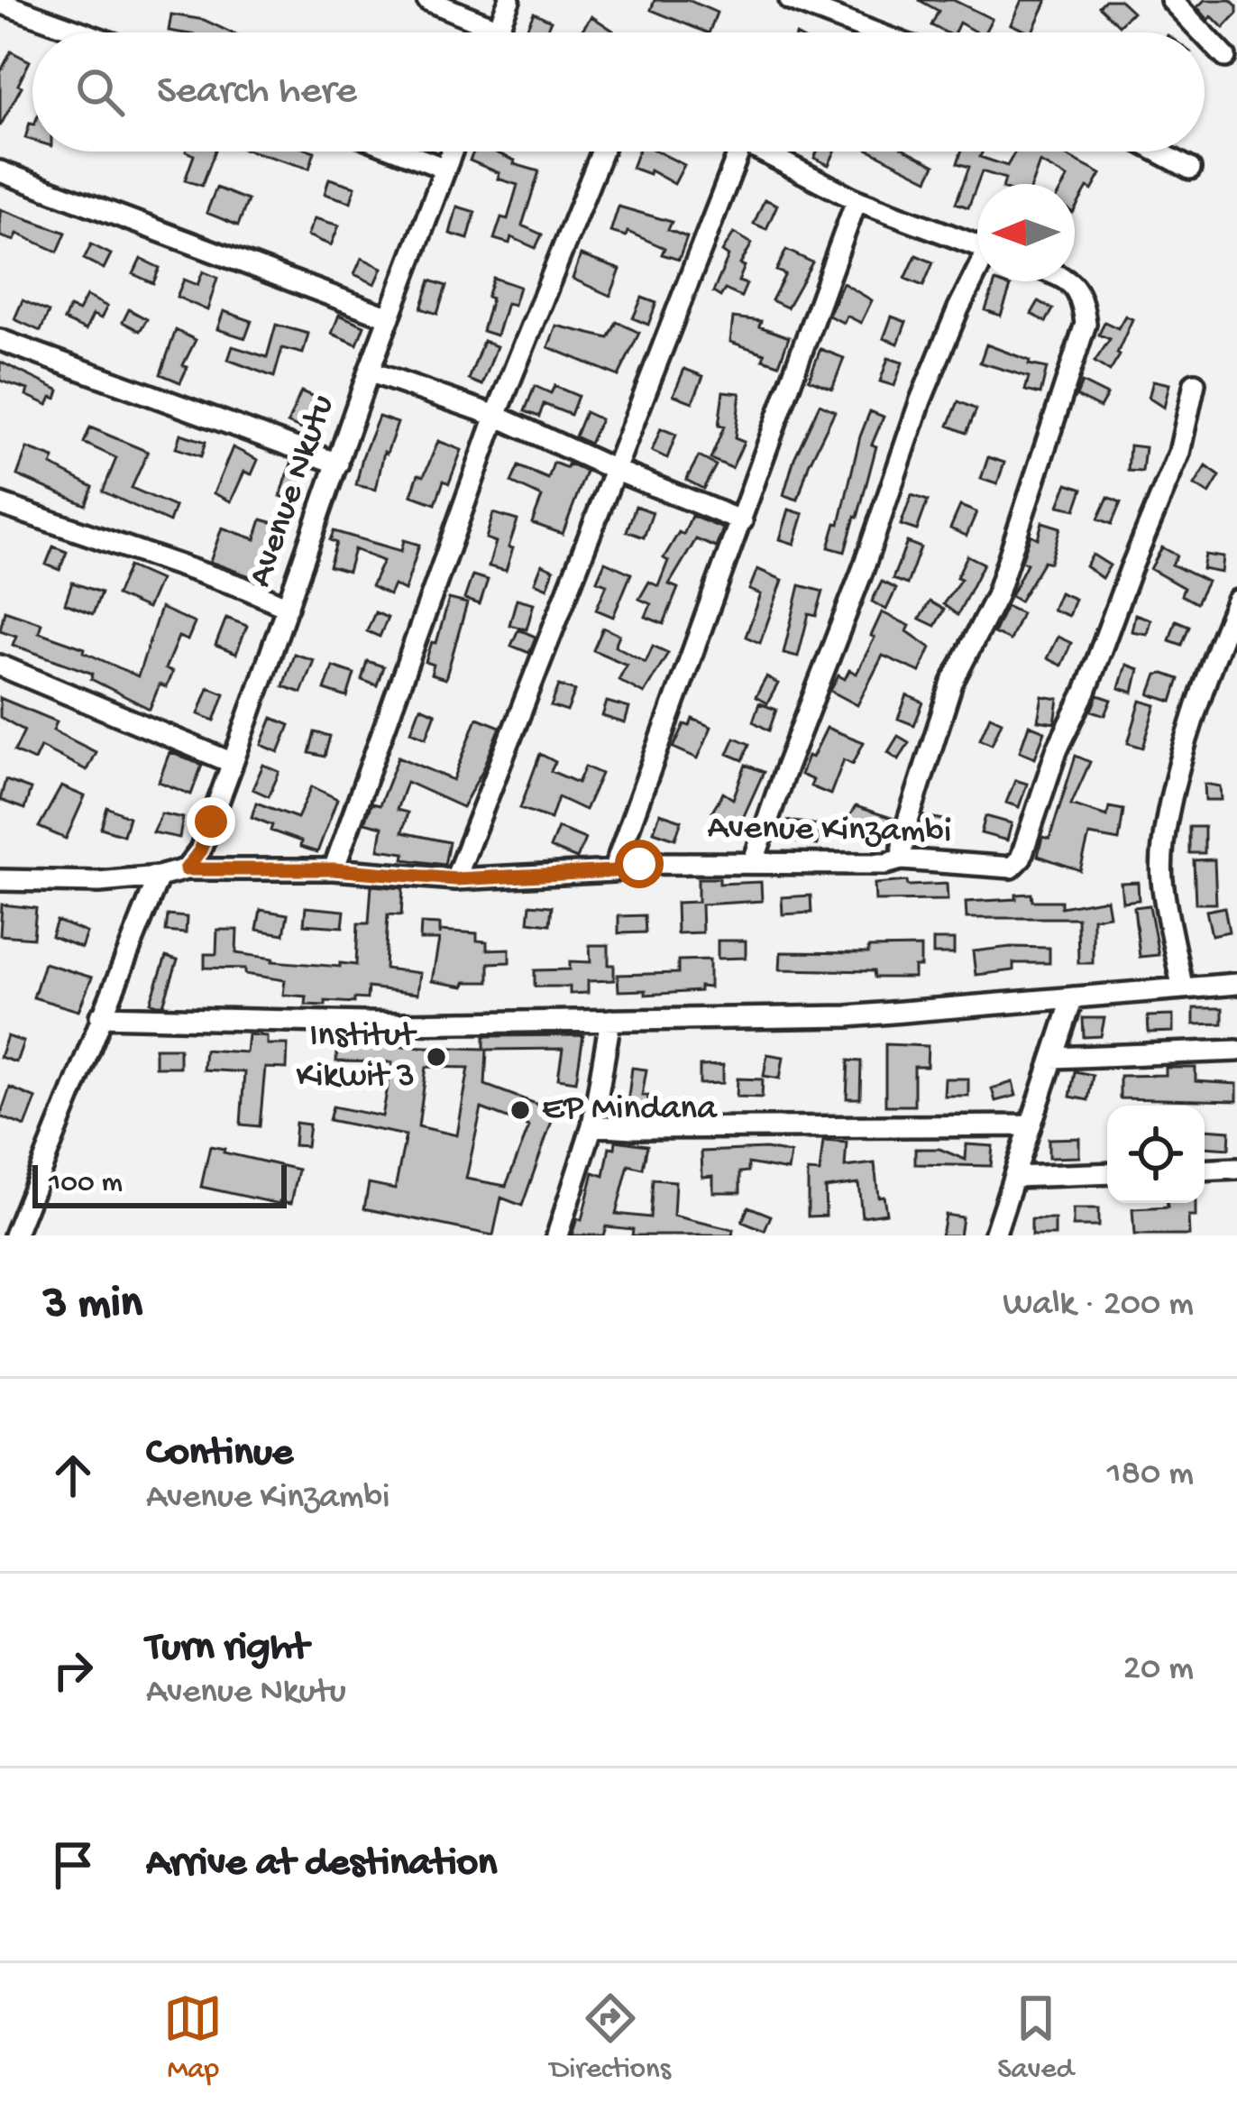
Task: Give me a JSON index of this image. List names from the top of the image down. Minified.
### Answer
{"streets":{"street":["Avenue Nkutu","Avenue Kinzambi"]},"crossings":[["Avenue Nkutu","Avenue Kinzambi"]],"places":["Institut Kikwit 3","EP Mindana"],"scale_bar":"100 m","north":"left","page":{"search":"Search here","scale":"100 m","heading":["3 min","Walk · 200 m"],"list":[["Continue","Avenue Kinzambi","180 m"],["Turn right","Avenue Nkutu","20 m"],"Arrive at destination"],"nav":["Map","Directions","Saved"]}}
